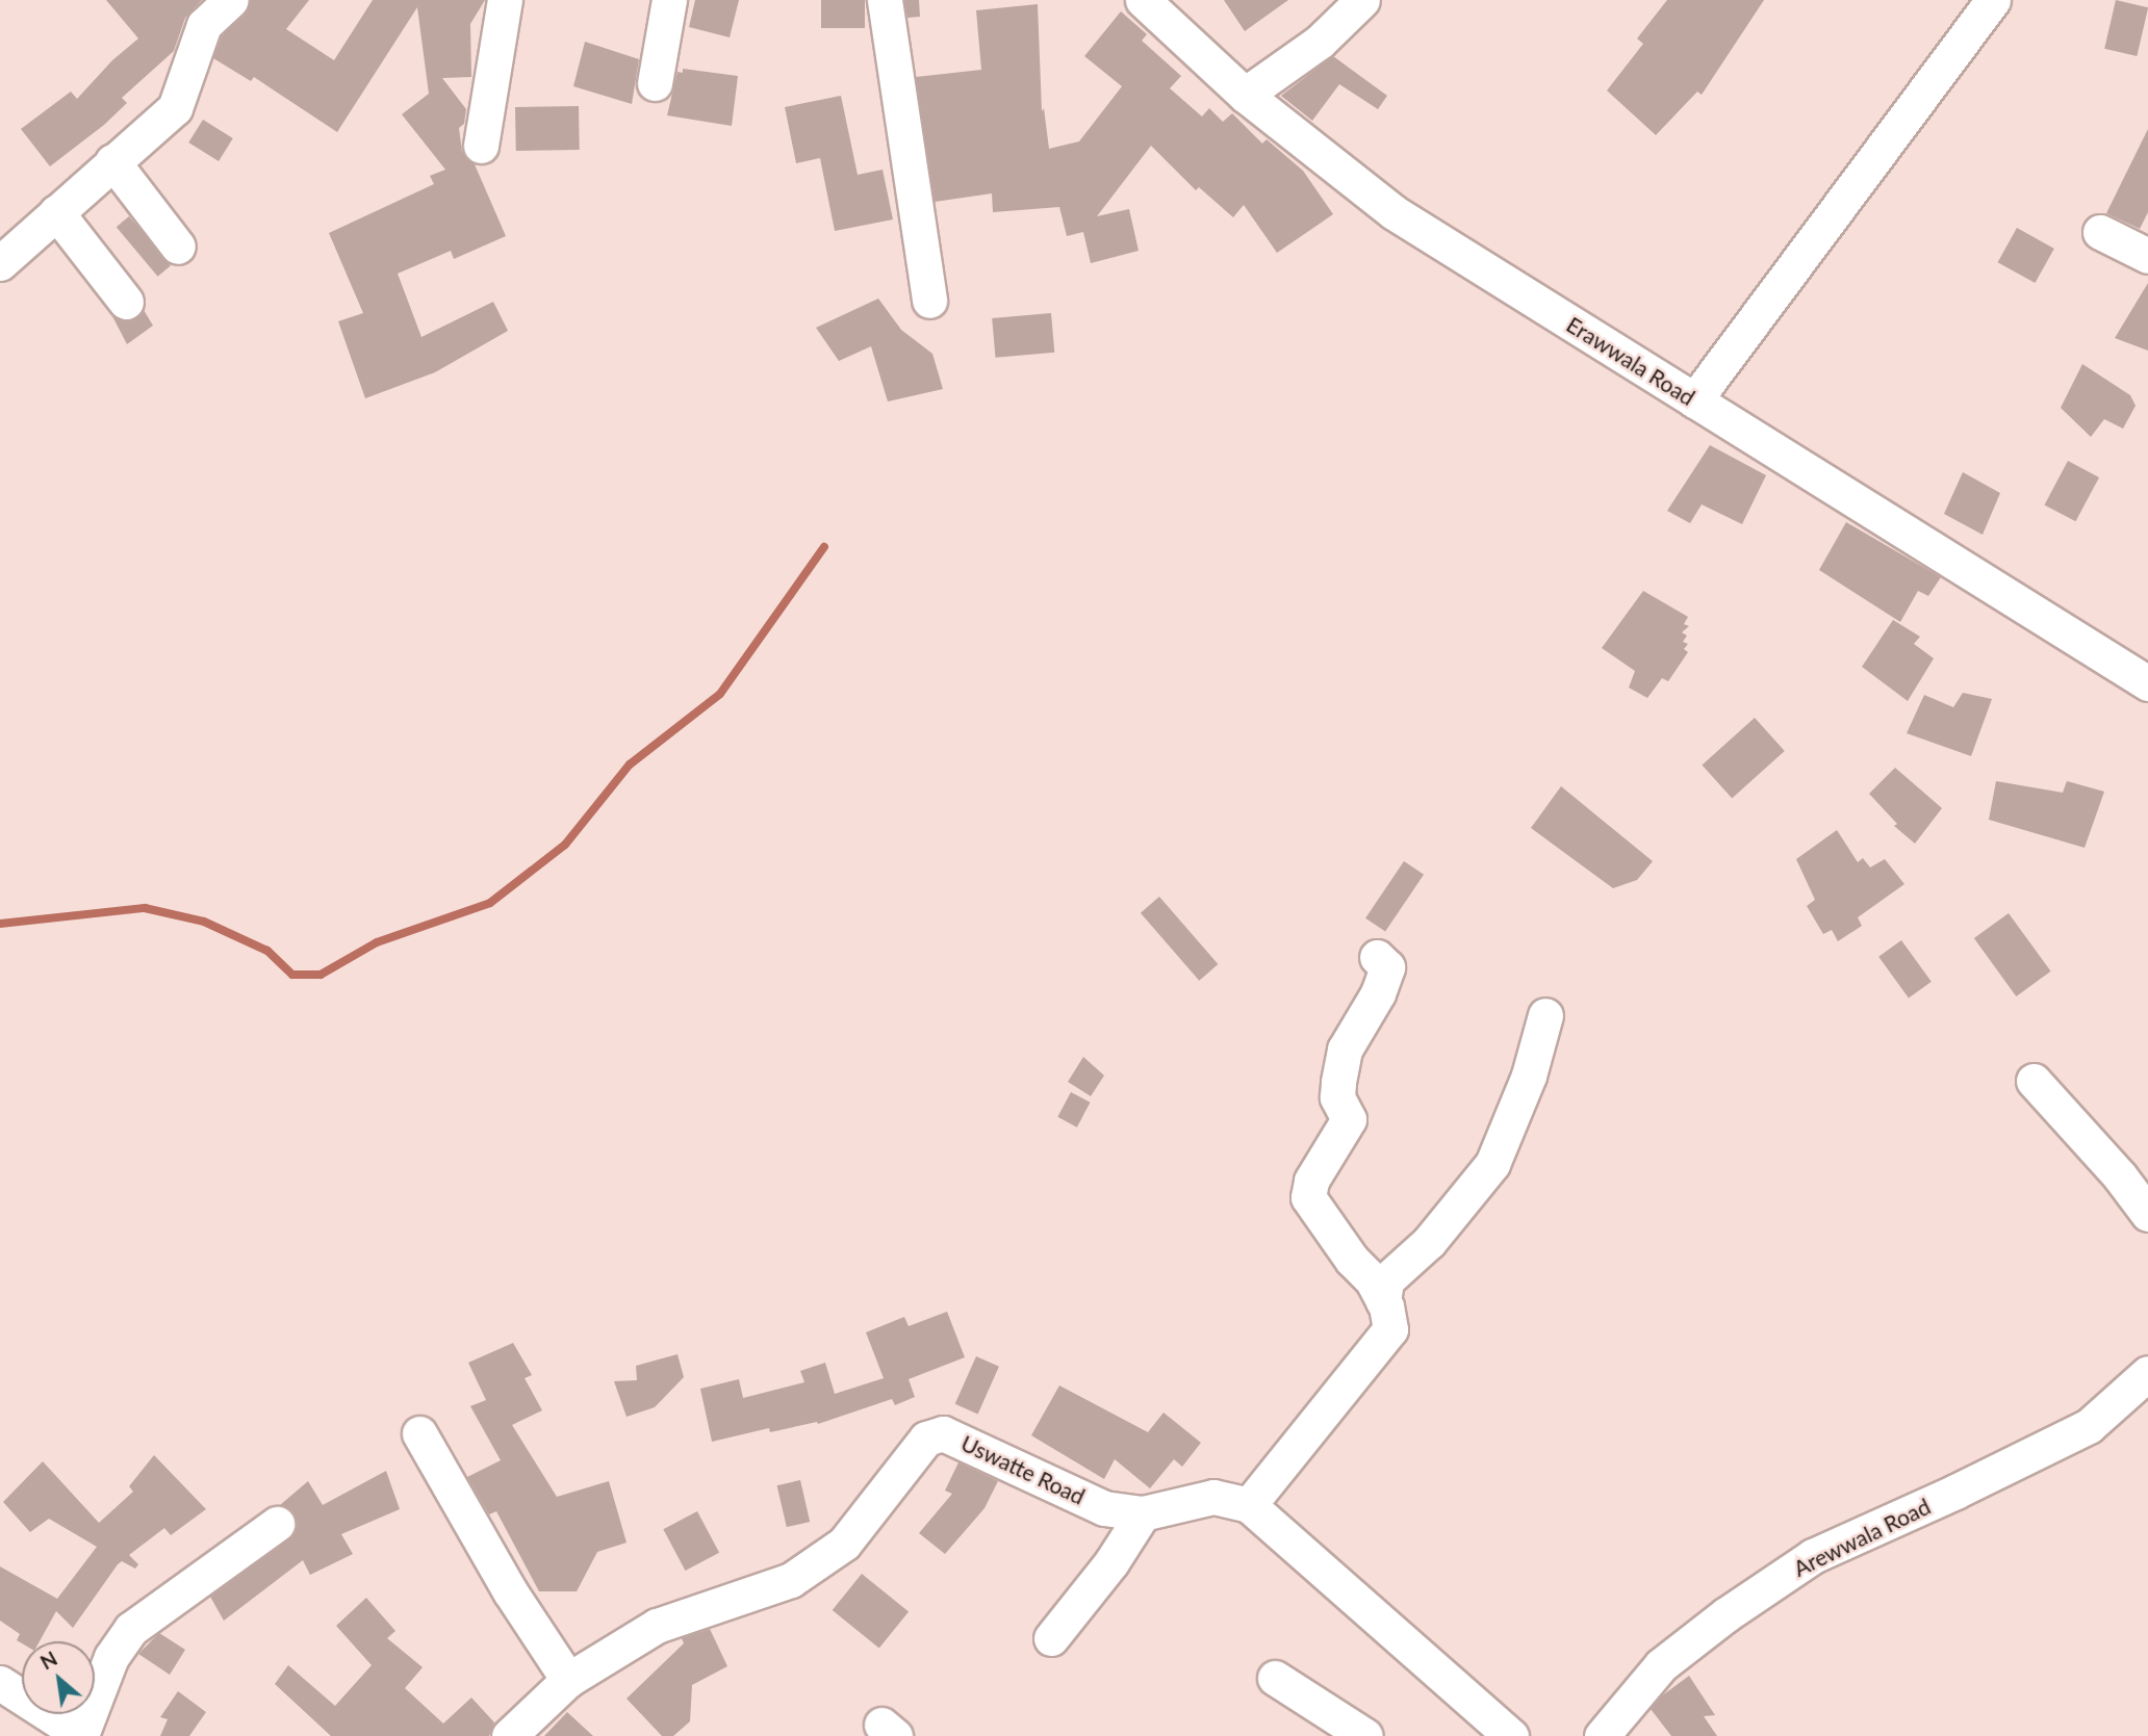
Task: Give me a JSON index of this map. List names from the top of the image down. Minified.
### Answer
{"streets":{"street":["Erawwala Road","Uswatte Road","Arewwala Road"]},"north":"top left"}
